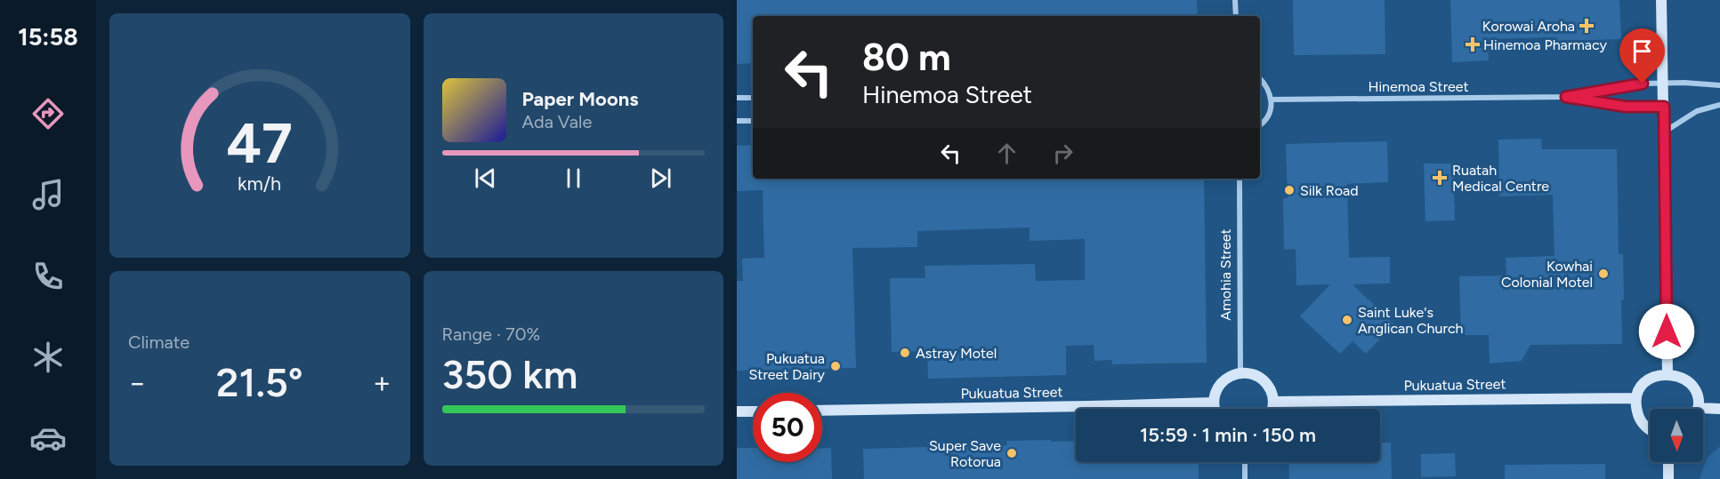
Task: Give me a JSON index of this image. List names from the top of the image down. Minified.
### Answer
{"streets":{"main road":["Pukuatua Street"],"street":["Hinemoa Street","Amohia Street"]},"places":{"health":["Korowai Aroha","Hinemoa Pharmacy","Ruatah Medical Centre"],"other":["Silk Road","Kowhai Colonial Motel","Saint Luke's Anglican Church","Astray Motel","Pukuatua Street Dairy","Super Save Rotorua"]},"north":"bottom","page":{"tabs":"15:58","turn":["80 m","Hinemoa Street"],"song":["Paper Moons","Ada Vale"],"tile":["Climate",["Range · 70%","350 km"]],"heat":["−","21.5°","+"],"limit":"50","trip":"15:59 · 1 min · 150 m","gauge":["47","km/h"]}}
